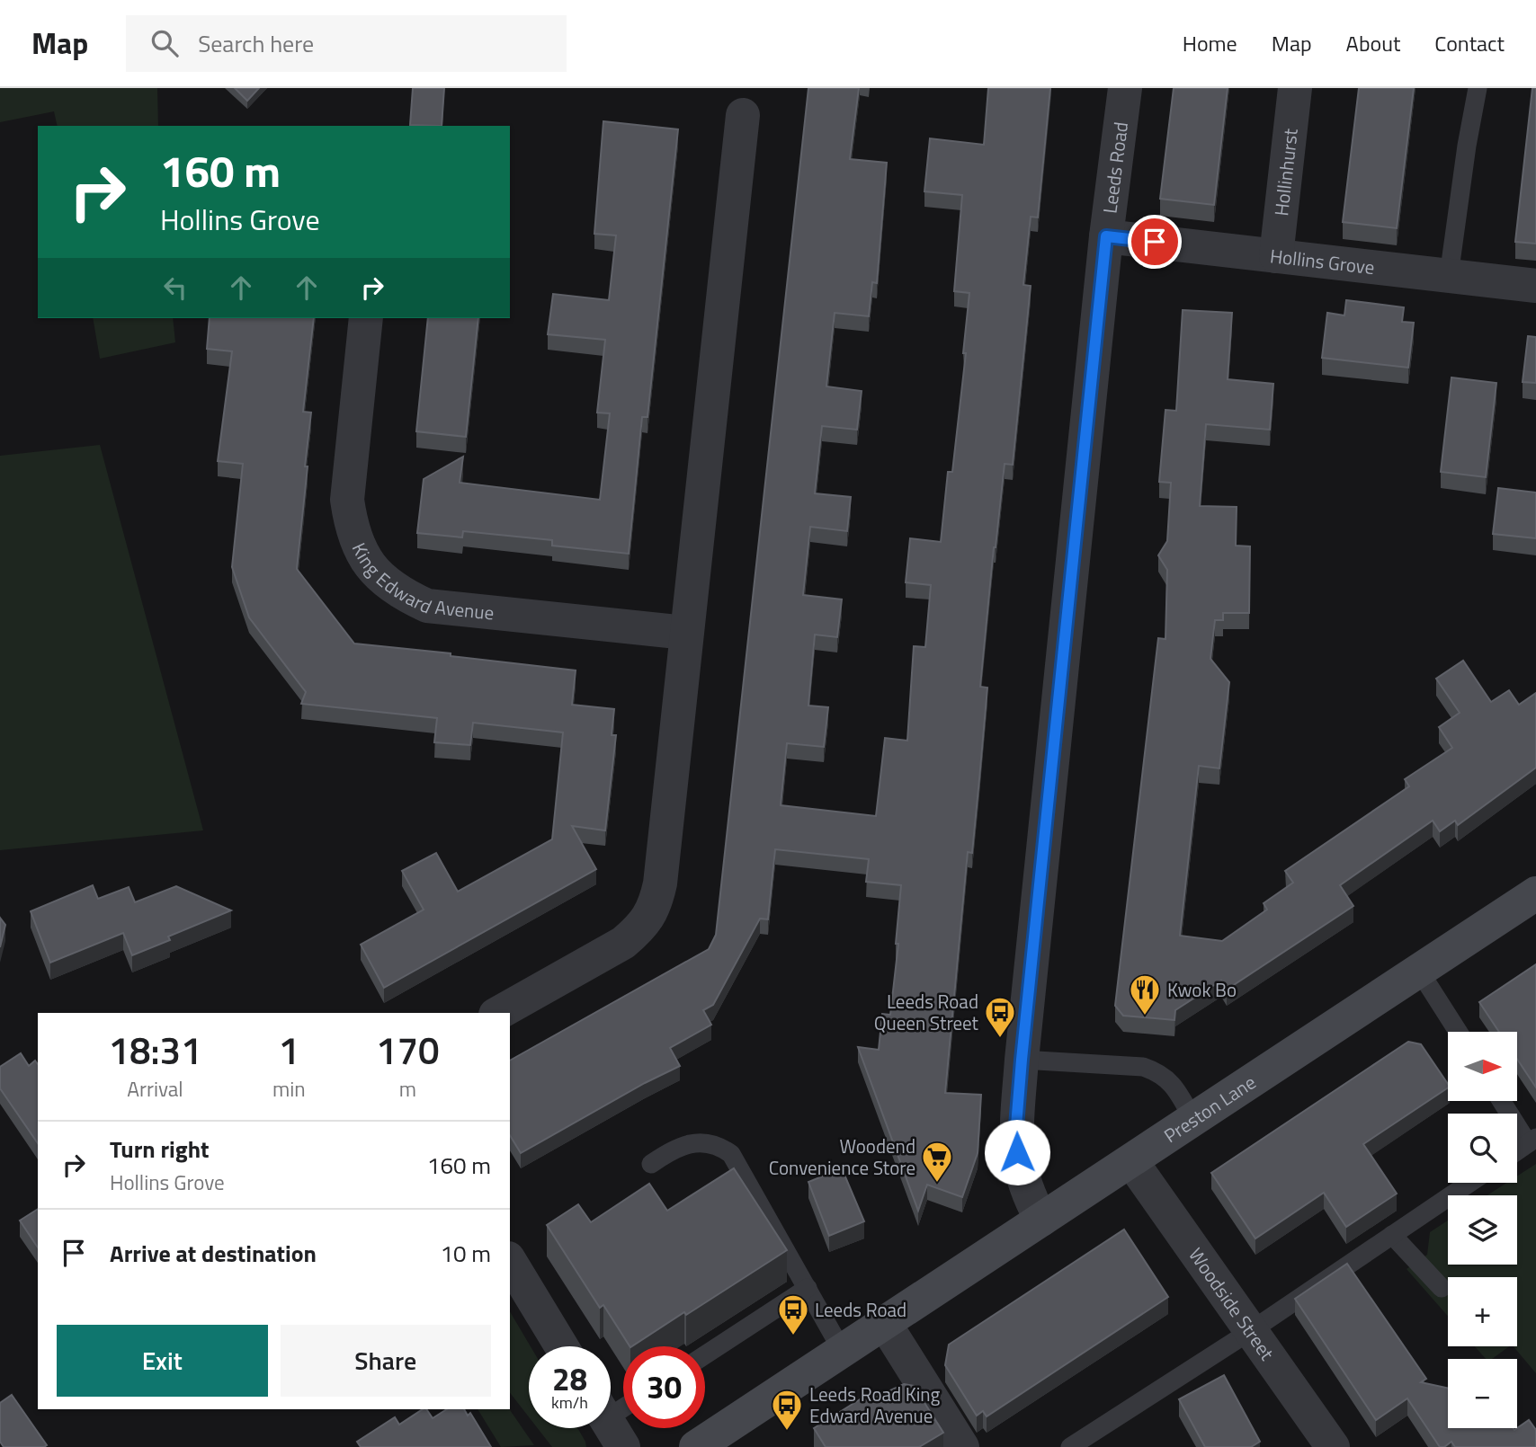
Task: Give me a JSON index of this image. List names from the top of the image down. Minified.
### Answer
{"streets":{"street":["Leeds Road","Hollinhurst","Hollins Grove","King Edward Avenue","Preston Lane","Woodside Street"]},"crossings":[["Leeds Road","Hollins Grove"],["Leeds Road","Preston Lane"],["Hollinhurst","Hollins Grove"],["Preston Lane","Woodside Street"]],"places":{"restaurant":["Kwok Bo"],"bus stop":["Leeds Road Queen Street","Leeds Road","Leeds Road King Edward Avenue"],"supermarket":["Woodend Convenience Store"]},"north":"right","page":{"header":"Map","search":"Search here","nav":["Home","Map","About","Contact"],"turn":["160 m","Hollins Grove"],"eta":["18:31","Arrival","1","min","170","m"],"map_buttons":["+","−"],"list":[{"name":"Turn right","note":"Hollins Grove","value":"160 m"},{"name":"Arrive at destination","value":"10 m"}],"buttons":["Exit","Share"],"speed":"28 km/h","limit":"30"}}
